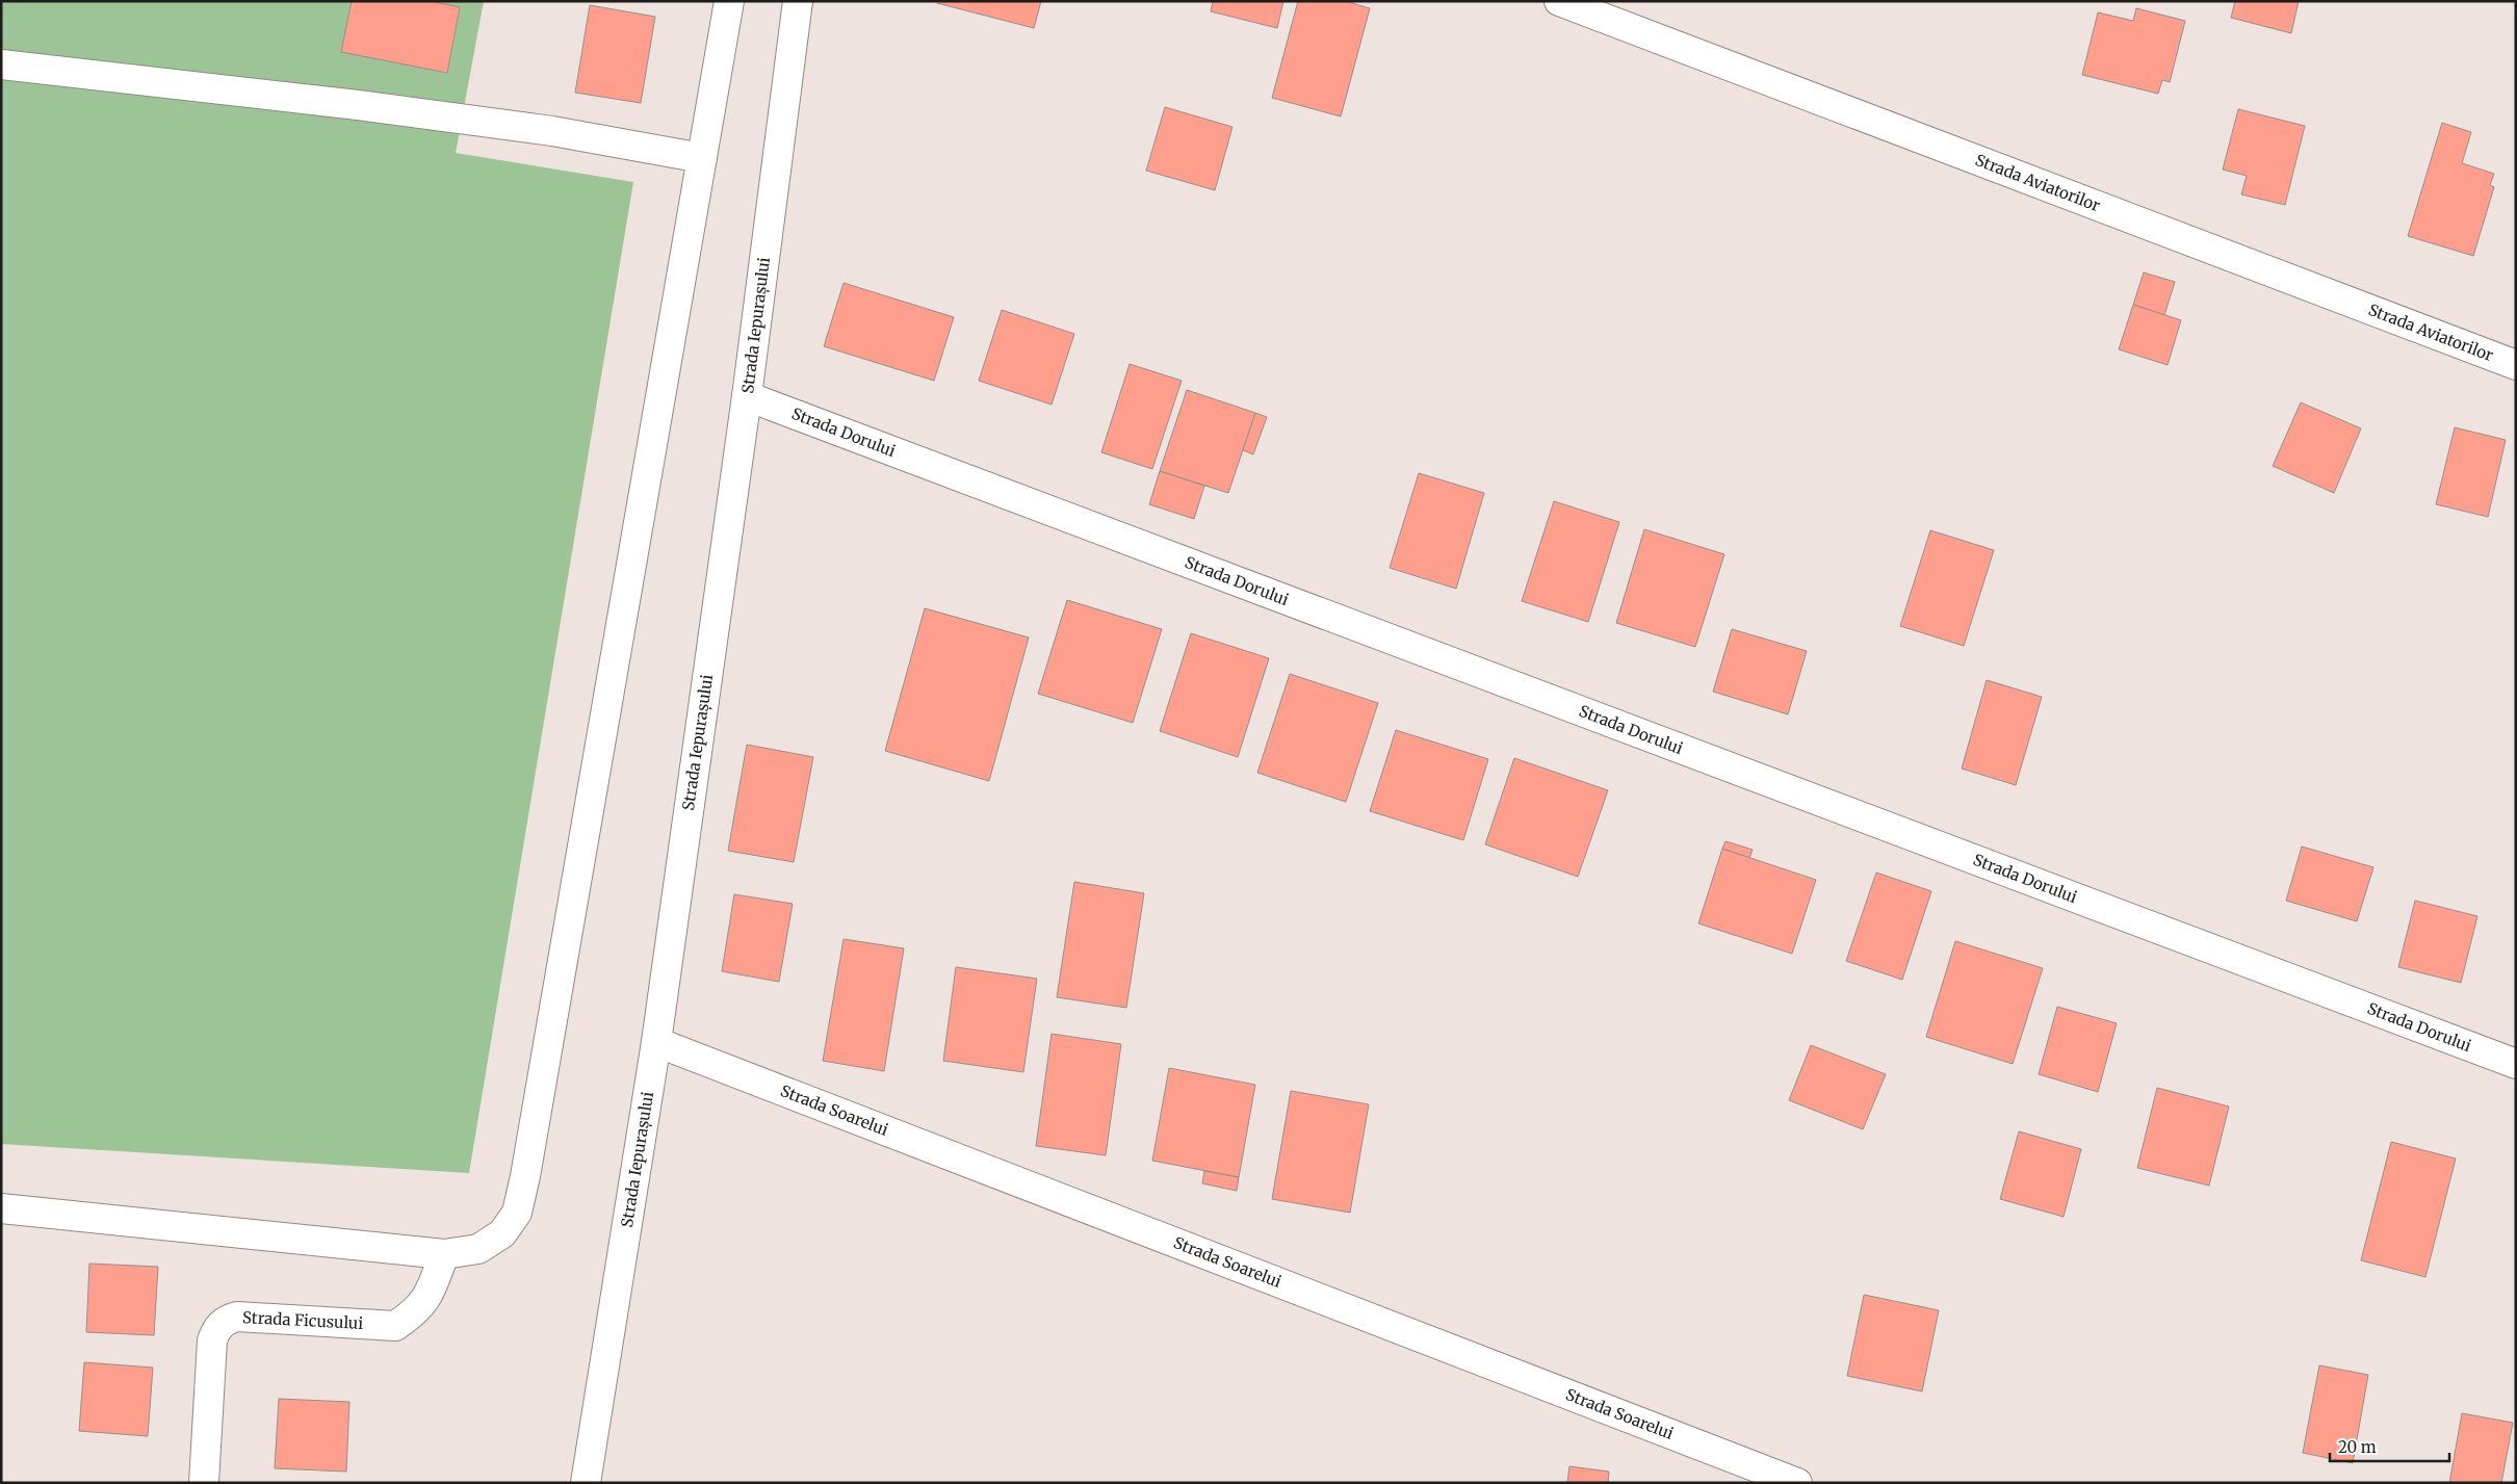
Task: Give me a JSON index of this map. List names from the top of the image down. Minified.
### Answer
{"streets":{"street":["Strada Aviatorilor","Strada Iepurașului","Strada Dorului","Strada Soarelui","Strada Ficusului"]},"crossings":[["Strada Iepurașului","Strada Dorului"],["Strada Iepurașului","Strada Soarelui"]],"scale_bar":"20 m"}
